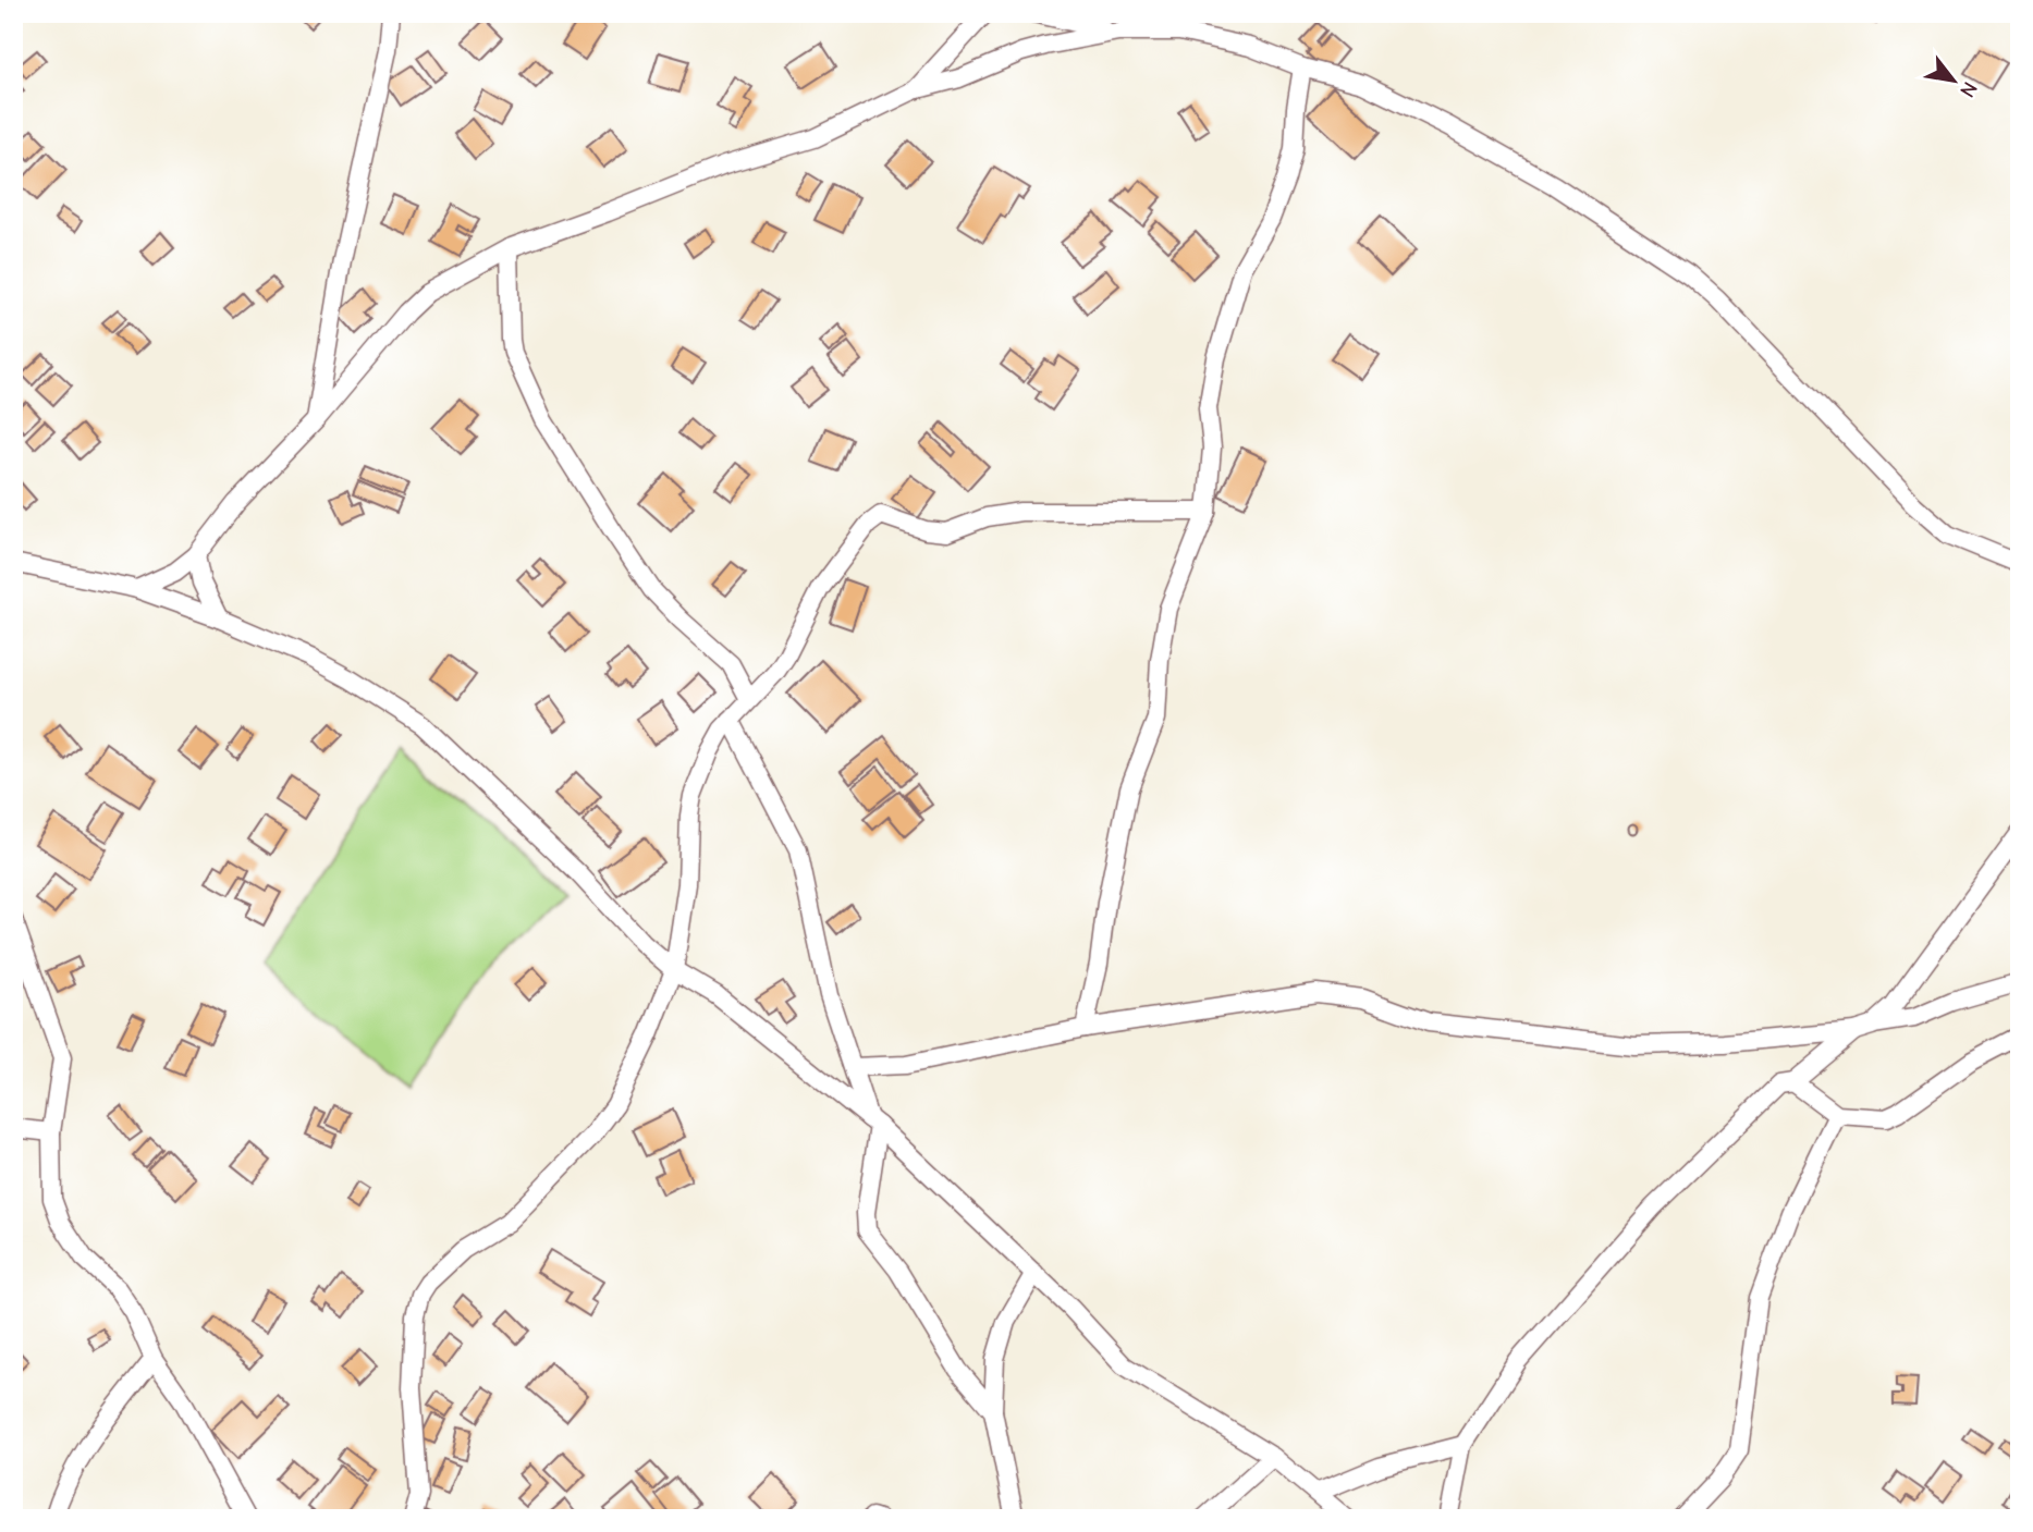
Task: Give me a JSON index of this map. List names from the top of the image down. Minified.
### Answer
{"north":"bottom right"}
